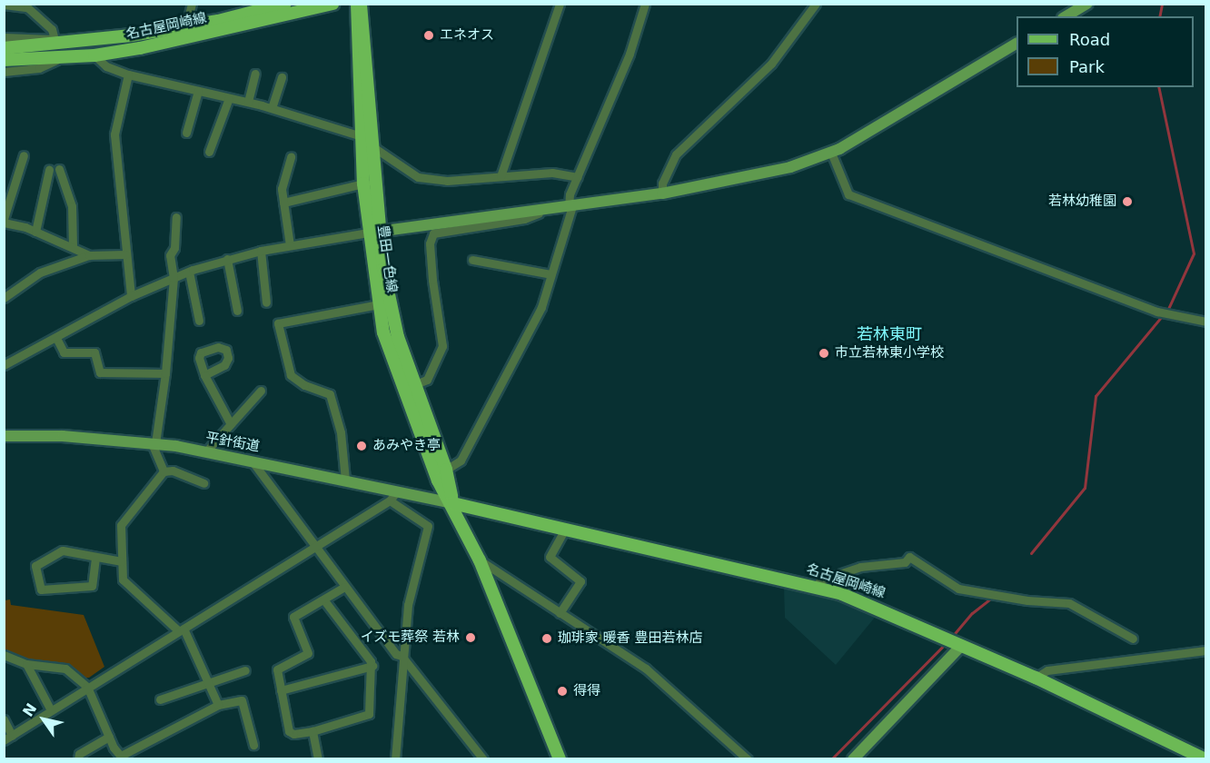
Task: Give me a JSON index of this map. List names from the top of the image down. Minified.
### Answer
{"streets":{"main road":["名古屋岡崎線","豊田一色線"],"street":["平針街道"]},"crossings":[["名古屋岡崎線","豊田一色線"],["名古屋岡崎線","平針街道"],["豊田一色線","平針街道"]],"districts":["若林東町"],"places":["エネオス","若林幼稚園","市立若林東小学校","あみやき亭","イズモ葬祭 若林","珈琲家 暖香 豊田若林店","得得"],"legend":["Road","Park"],"north":"top left"}
